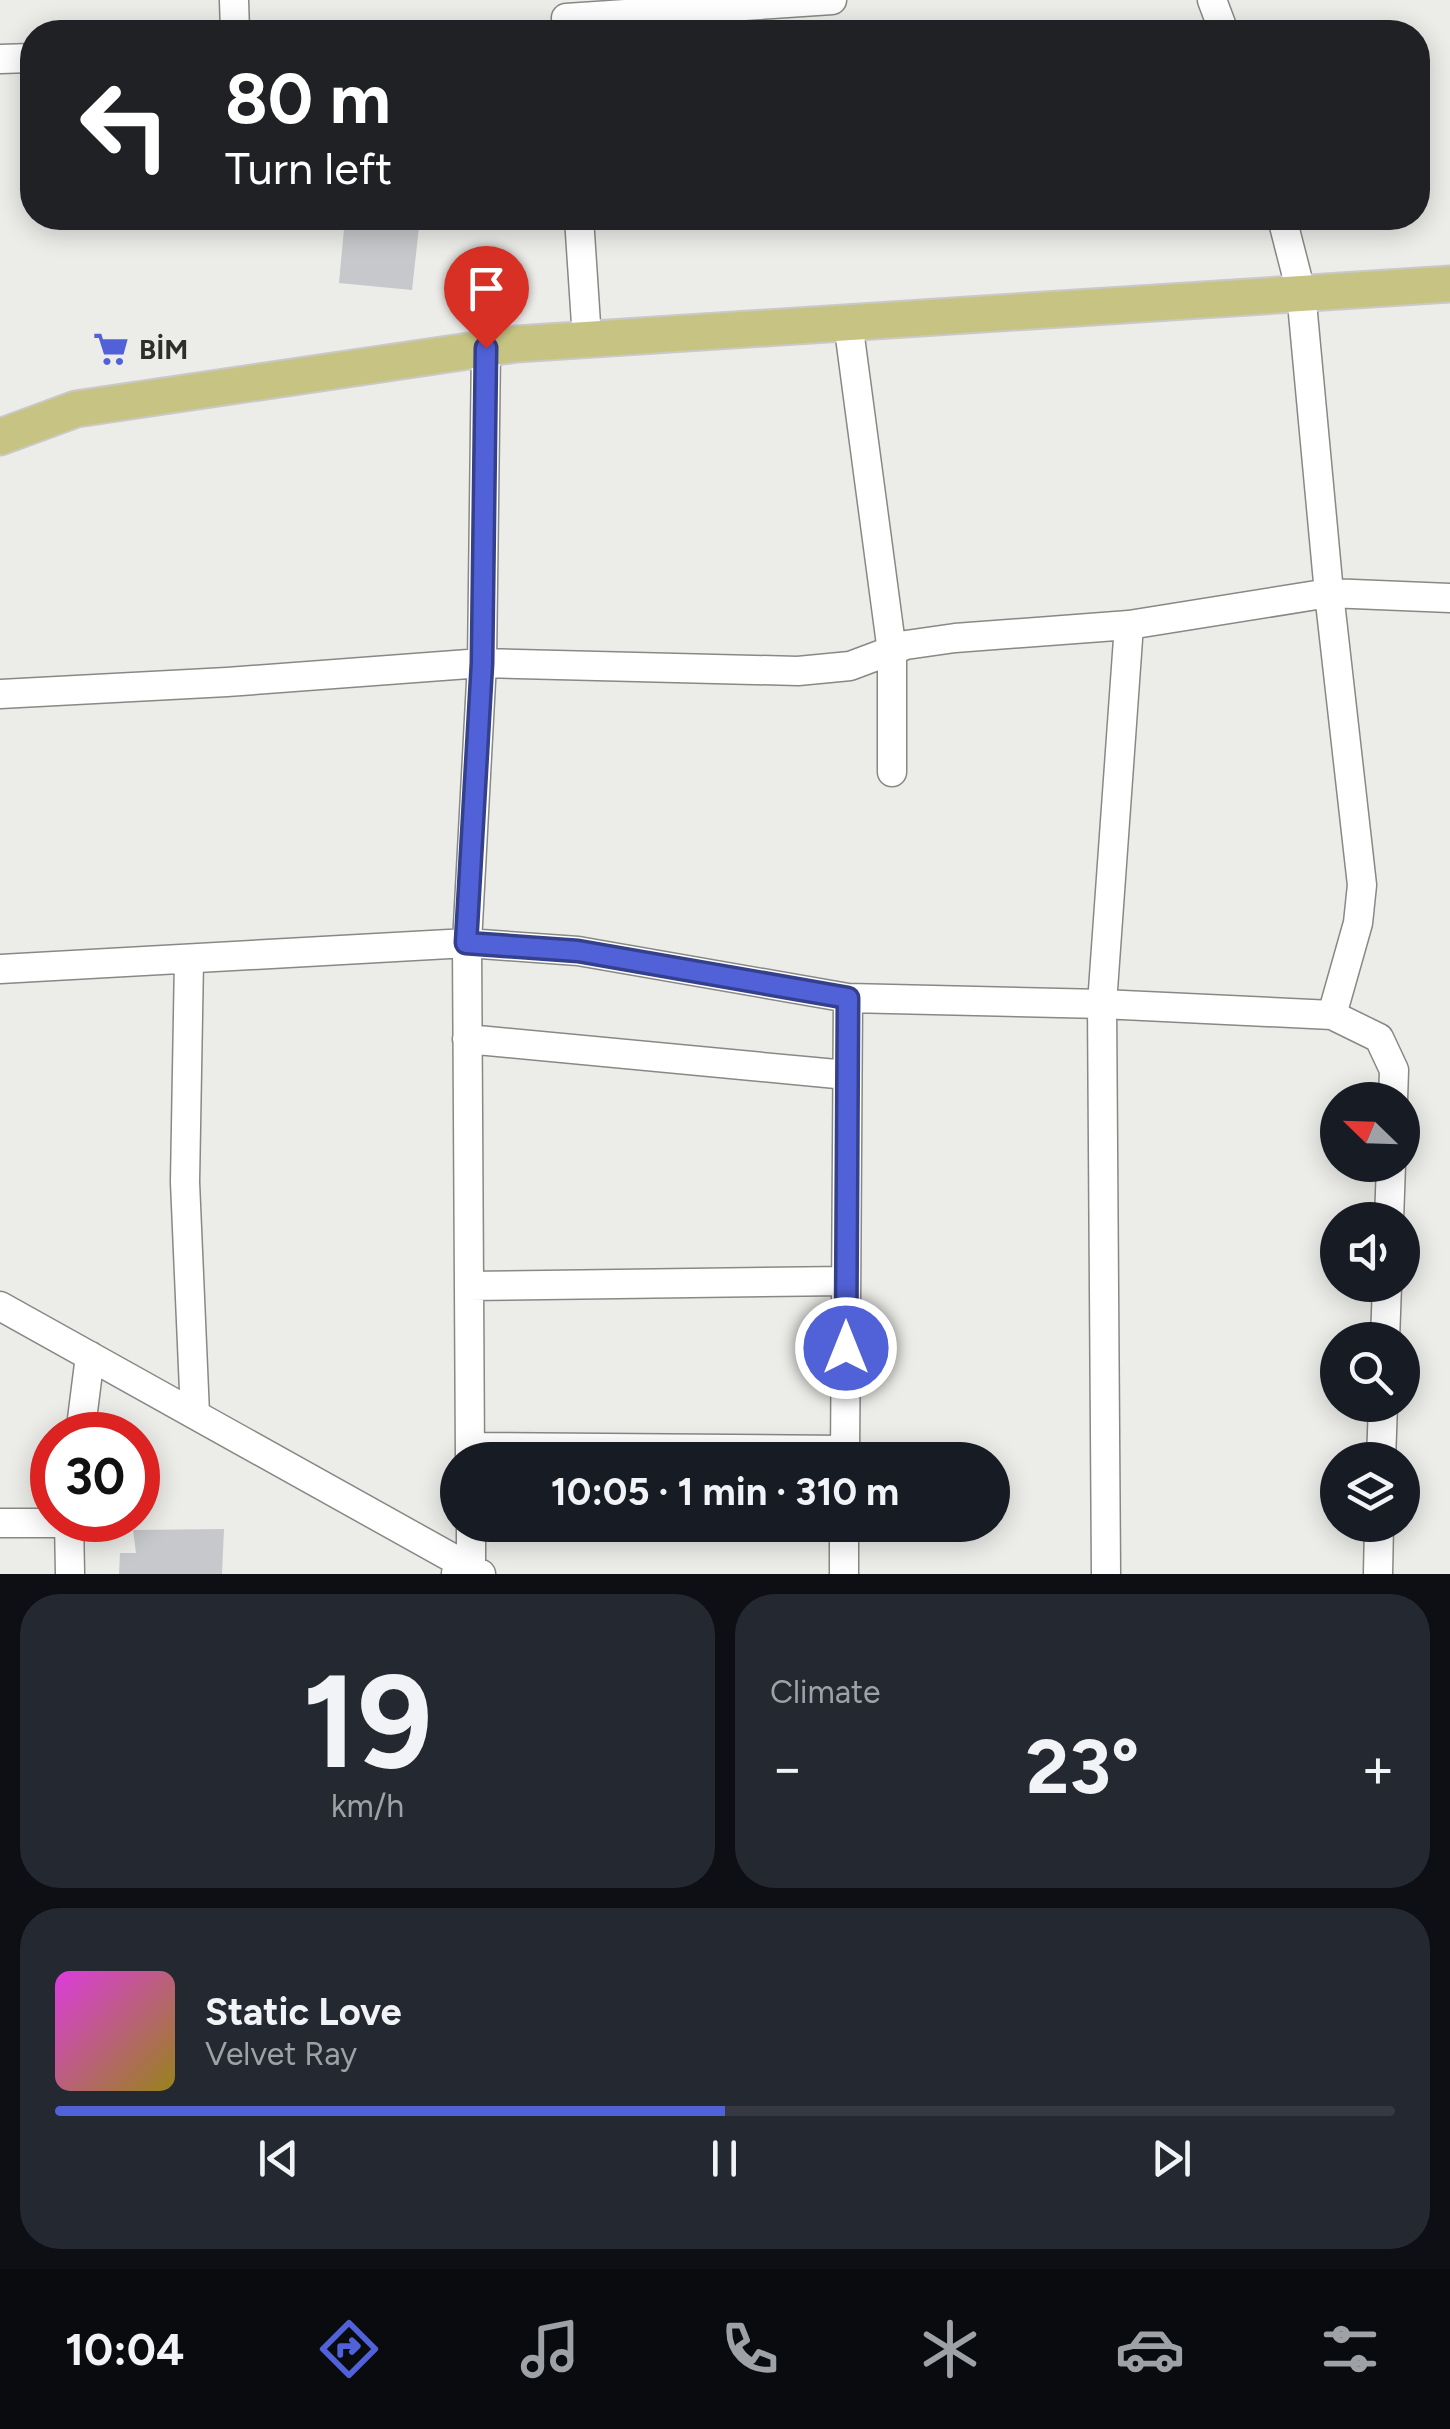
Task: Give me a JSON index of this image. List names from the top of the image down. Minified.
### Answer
{"places":{"supermarket":["BİM"]},"north":"top left","page":{"turn":["80 m","Turn left"],"limit":"30","trip":"10:05 · 1 min · 310 m","tile":[["19","km/h"],"Climate"],"heat":["−","23°","+"],"song":["Static Love","Velvet Ray"],"tabs":"10:04"}}
